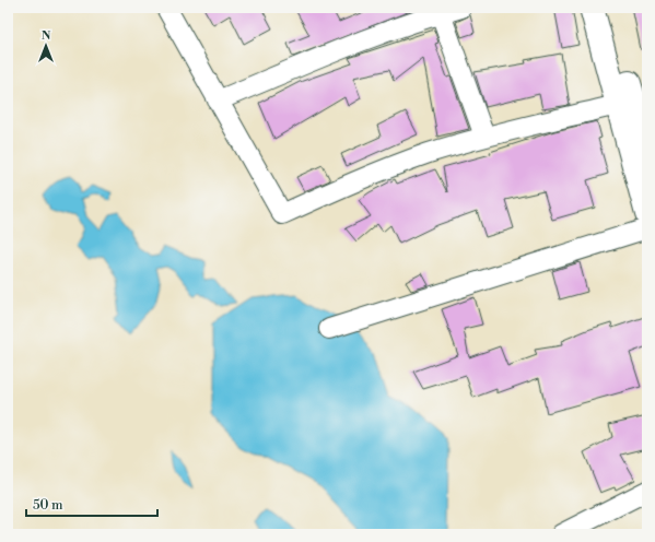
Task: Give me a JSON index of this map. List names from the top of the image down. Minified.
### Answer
{"scale_bar":"50 m","north":"top"}
